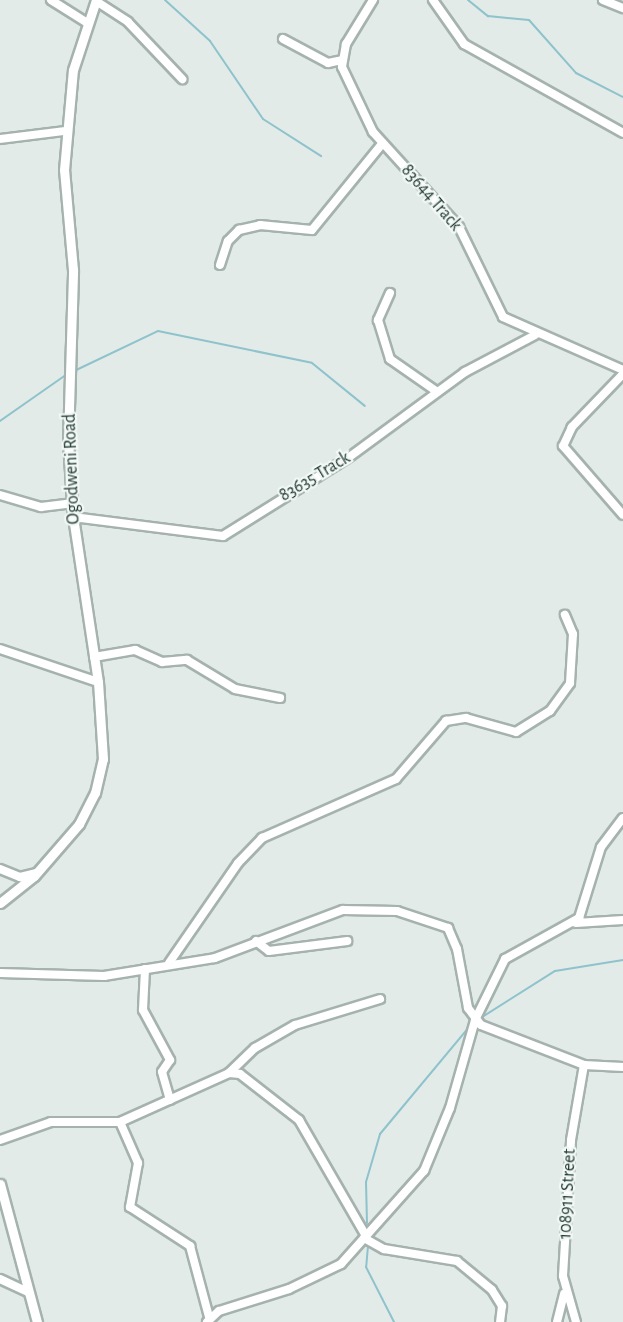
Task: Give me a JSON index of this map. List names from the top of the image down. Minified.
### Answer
{"streets":{"street":["83644 Track","Ogodweni Road","83635 Track","108911 Street"]},"crossings":[["83644 Track","83635 Track"],["Ogodweni Road","83635 Track"]]}
